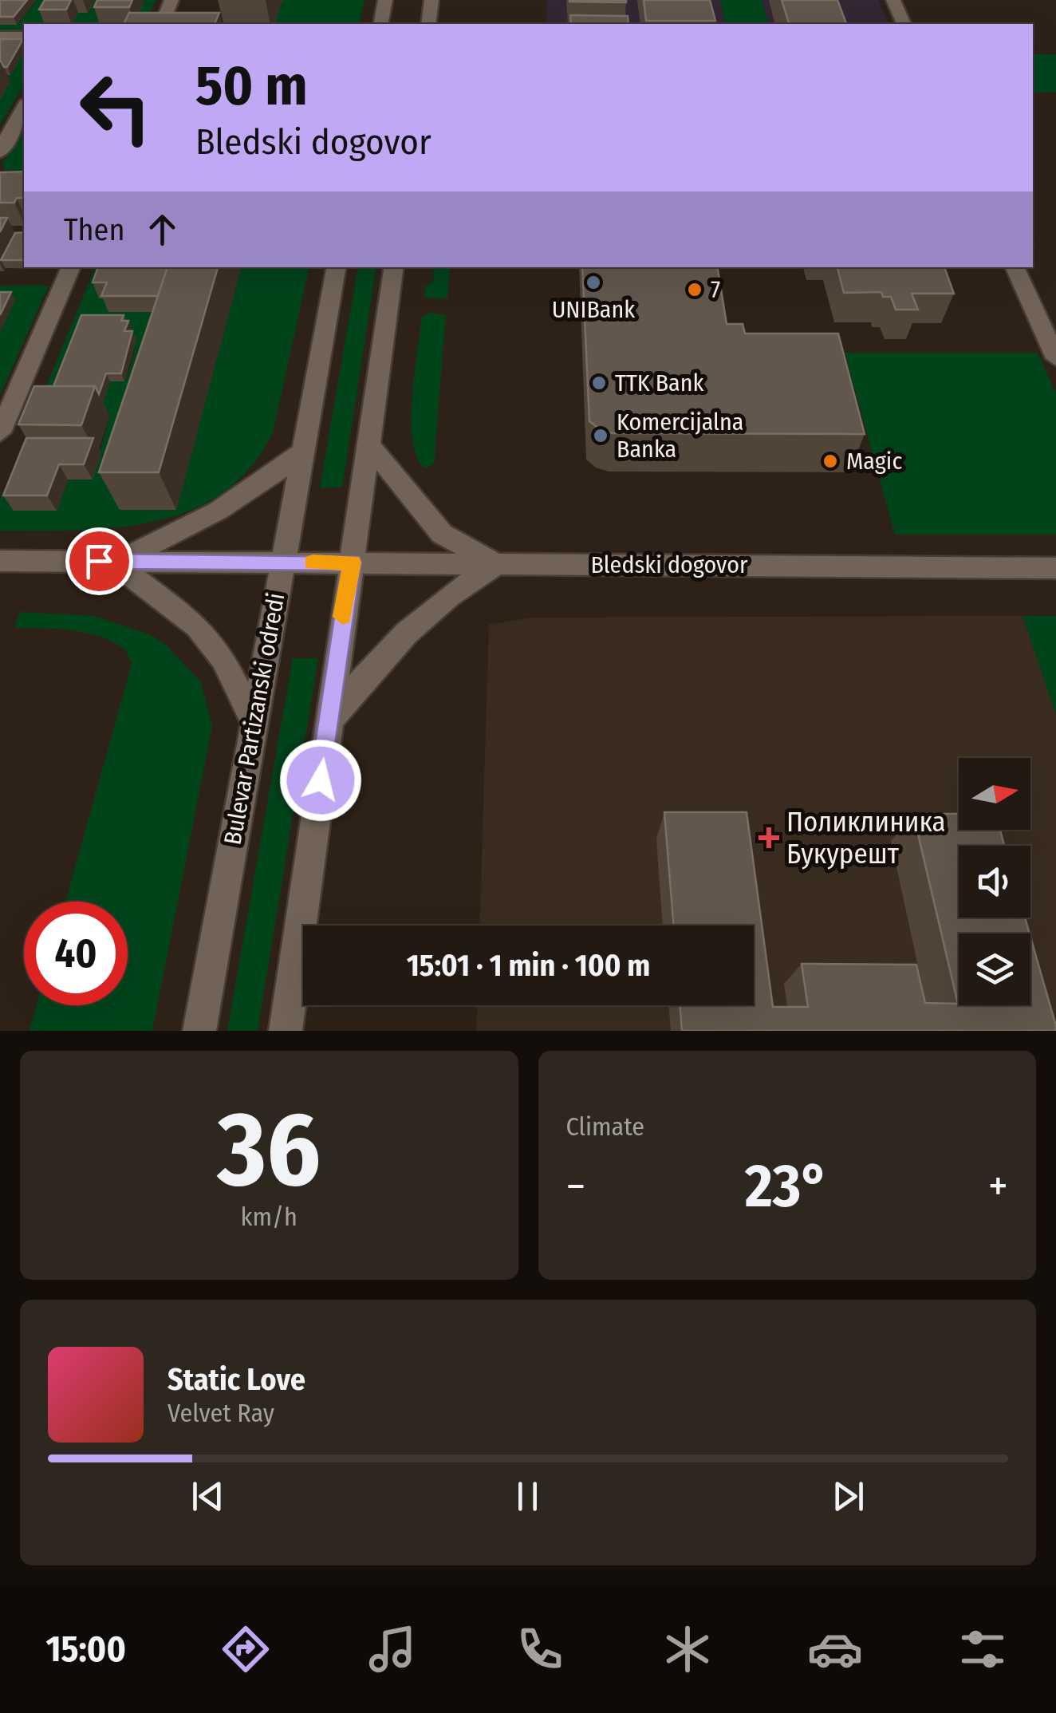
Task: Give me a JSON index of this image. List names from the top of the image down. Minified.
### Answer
{"streets":{"street":["Bledski dogovor","Bulevar Partizanski odredi"]},"crossings":[["Bledski dogovor","Bulevar Partizanski odredi"]],"places":{"other":["UNIBank","7","TTK Bank","Komercijalna Banka","Magic"],"health":["Поликлиника Букурешт"]},"north":"right","page":{"turn":["50 m","Bledski dogovor"],"then":"Then","limit":"40","trip":"15:01 · 1 min · 100 m","tile":[["36","km/h"],"Climate"],"heat":["−","23°","+"],"song":["Static Love","Velvet Ray"],"tabs":"15:00"}}
